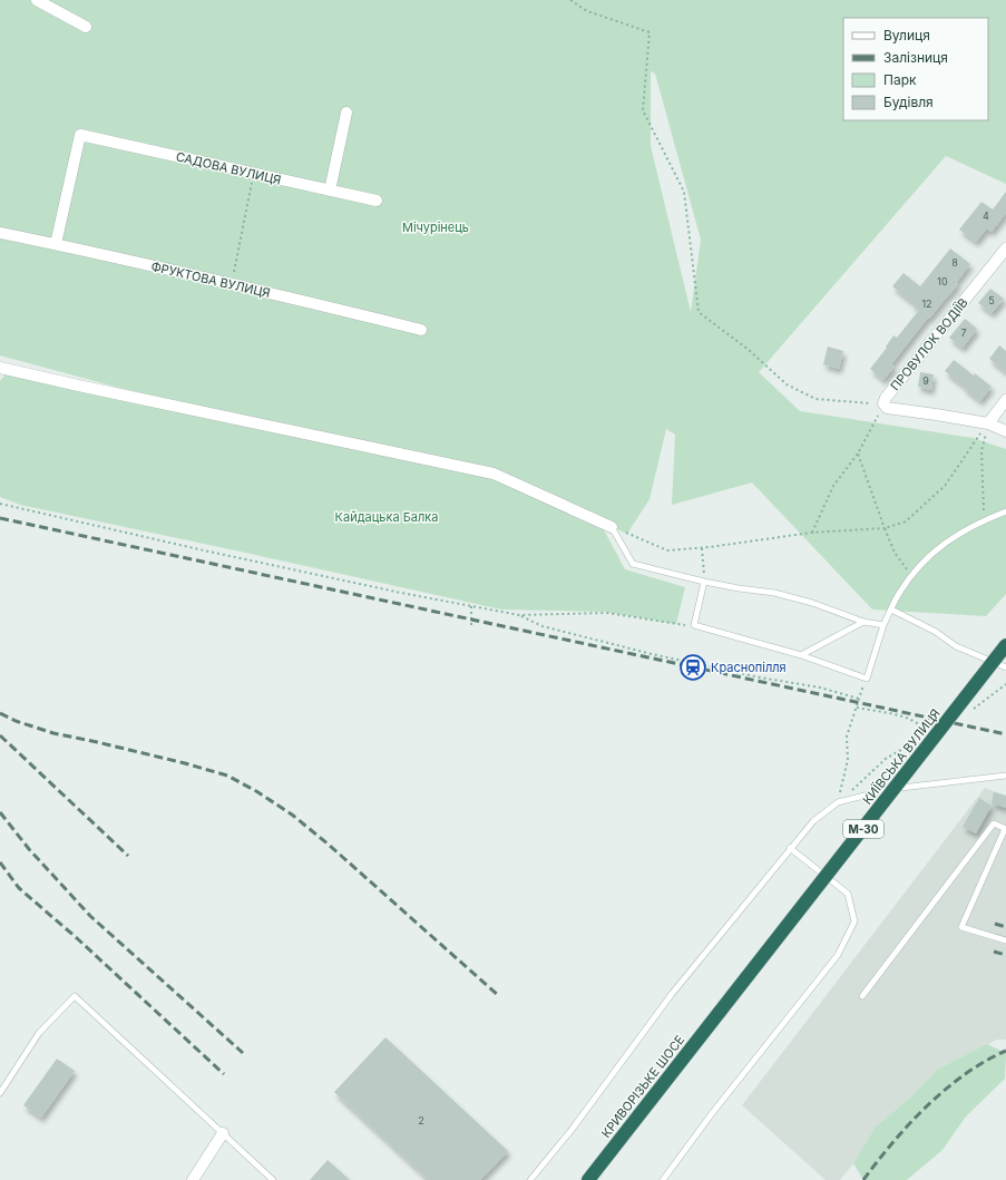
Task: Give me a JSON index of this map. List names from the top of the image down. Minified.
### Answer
{"streets":{"highway":["КИЇВСЬКА ВУЛИЦЯ","М-30","КРИВОРІЗЬКЕ ШОСЕ"],"street":["САДОВА ВУЛИЦЯ","ФРУКТОВА ВУЛИЦЯ","ПРОВУЛОК ВОДІЇВ"]},"crossings":[["САДОВА ВУЛИЦЯ","ФРУКТОВА ВУЛИЦЯ"],["КИЇВСЬКА ВУЛИЦЯ","КРИВОРІЗЬКЕ ШОСЕ"]],"parks":["Мічурінець","Кайдацька Балка"],"places":{"station":["Краснопілля"]},"house_numbers":["4","8","10","5","12","7","9","2"],"legend":["Вулиця","Залізниця","Парк","Будівля"]}
